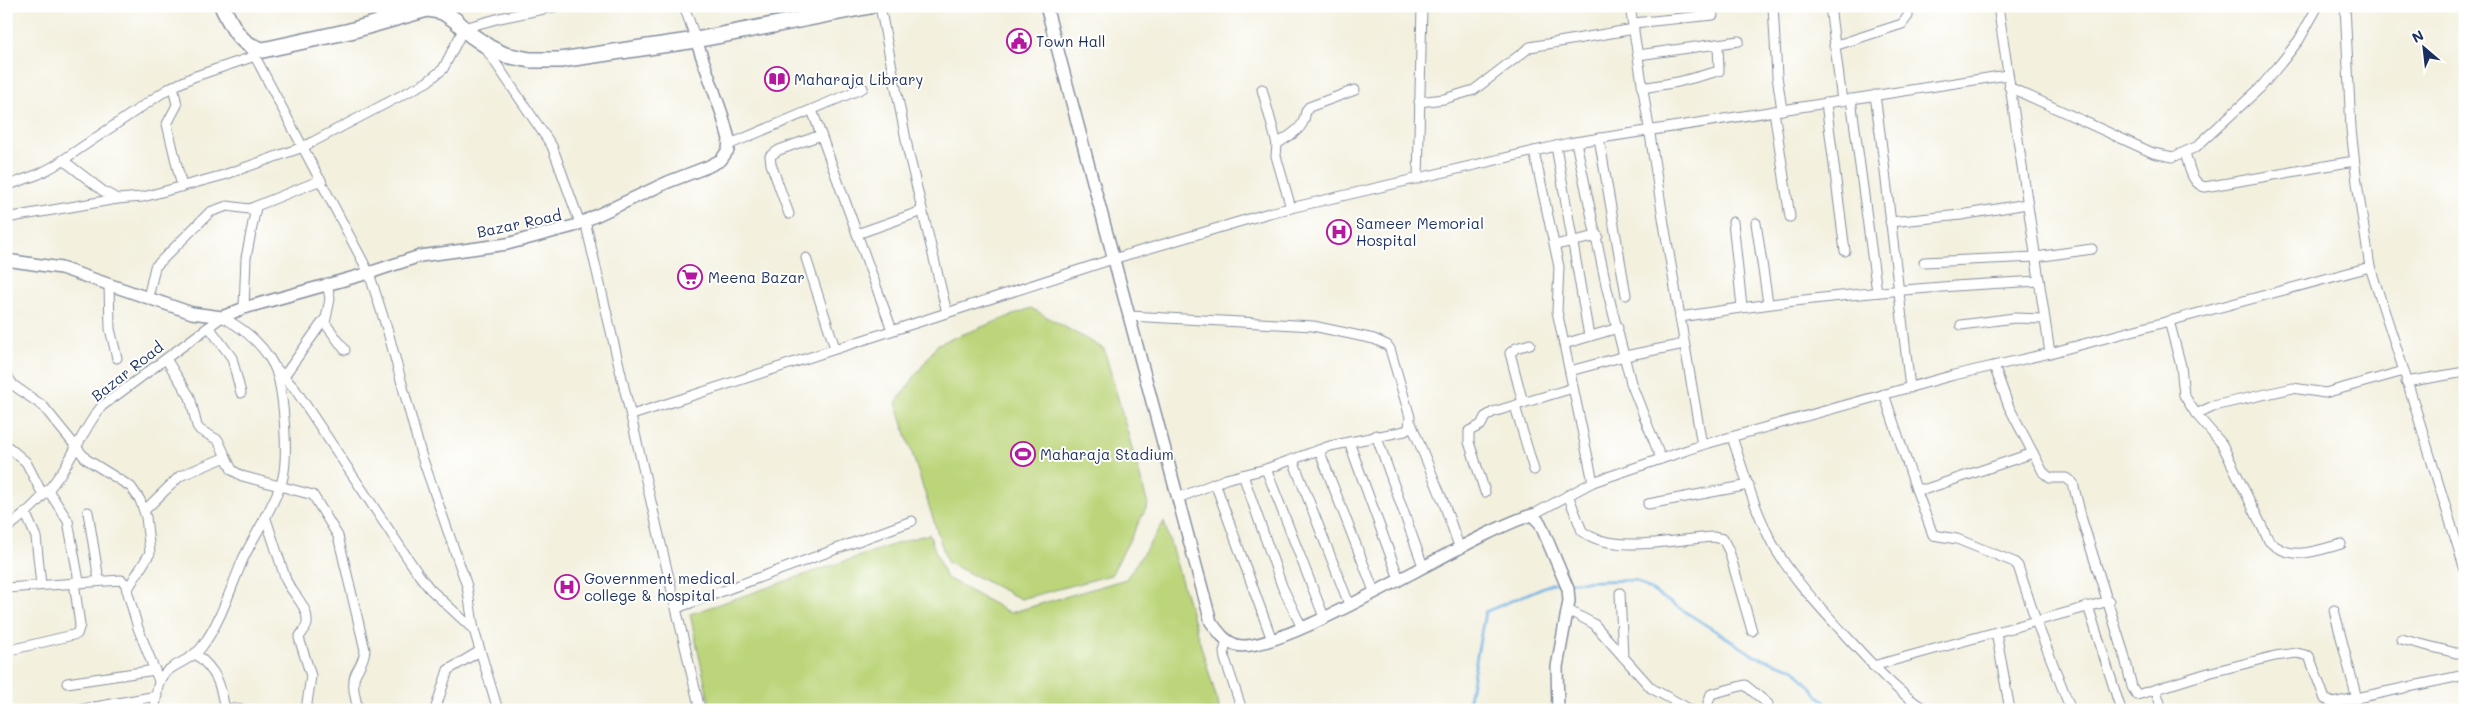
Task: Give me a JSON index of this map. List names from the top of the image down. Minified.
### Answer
{"streets":{"street":["Bazar Road"]},"places":{"public building":["Town Hall"],"library":["Maharaja Library"],"hospital":["Sameer Memorial Hospital","Government medical college & hospital"],"supermarket":["Meena Bazar"],"sports":["Maharaja Stadium"]},"north":"top left"}
